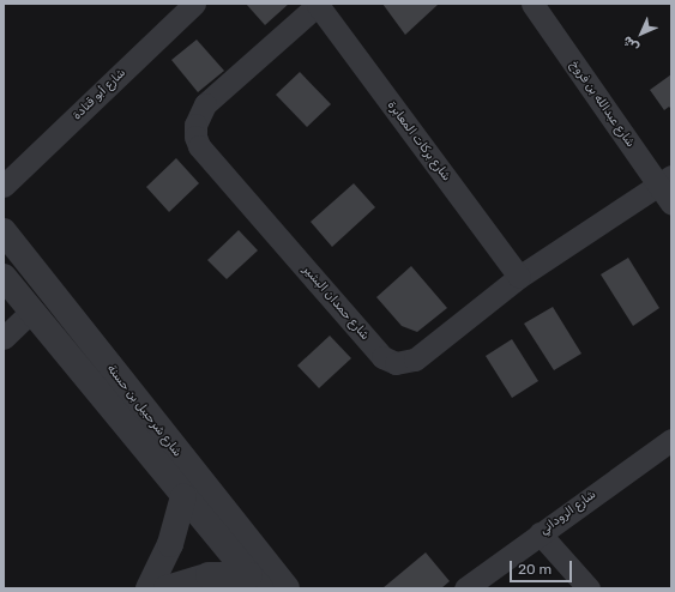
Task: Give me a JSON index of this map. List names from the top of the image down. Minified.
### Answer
{"streets":{"street":["شارع أبو قتادة","شارع عبدالله بن فروخ","شارع بركات المعابرة","شارع حمدان البشير","شارع شرحبيل بن حسنة","شارع الروداني"]},"crossings":[["شارع عبدالله بن فروخ","شارع حمدان البشير"],["شارع بركات المعابرة","شارع حمدان البشير"]],"scale_bar":"20 m","north":"bottom left"}
